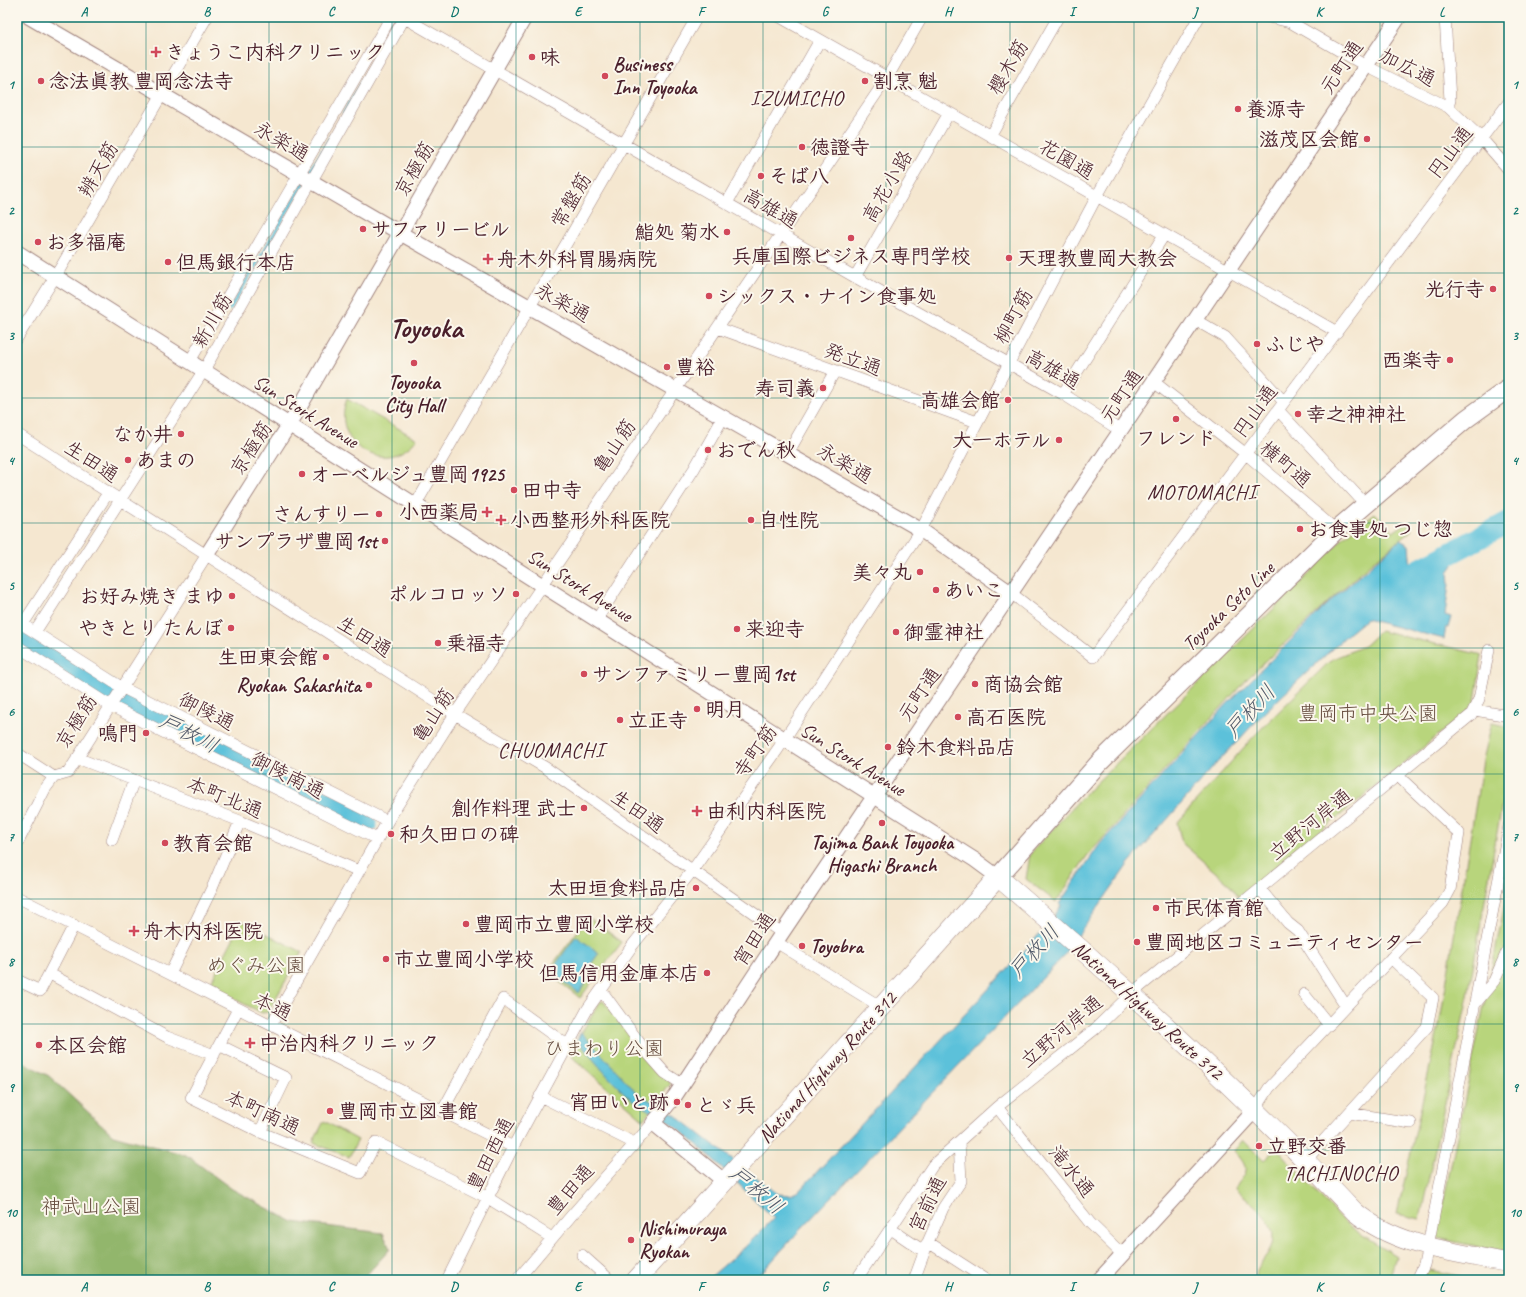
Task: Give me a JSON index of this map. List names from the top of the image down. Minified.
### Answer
{"streets":{"highway":["National Highway Route 312"],"main road":["Toyooka Seto Line"],"street":["櫻木筋","元町通","加広通","永楽通","円山通","花園通","辨天筋","京極筋","高花小路","常盤筋","高雄通","柳町筋","新川筋","発立通","Sun Stork Avenue","亀山筋","生田通","横町通","御陵通","寺町筋","御陵南通","本町北通","立野河岸通","宵田通","本通","本町南通","豊田西通","滝水通","豊田通","宮前通"]},"crossings":[["櫻木筋","花園通"],["元町通","加広通"],["元町通","永楽通"],["元町通","円山通"],["元町通","花園通"],["元町通","高雄通"],["元町通","Sun Stork Avenue"],["元町通","横町通"],["元町通","宵田通"],["加広通","円山通"],["永楽通","円山通"],["永楽通","辨天筋"],["永楽通","京極筋"],["永楽通","常盤筋"],["永楽通","柳町筋"],["永楽通","新川筋"],["永楽通","亀山筋"],["永楽通","寺町筋"],["円山通","花園通"],["円山通","横町通"],["花園通","高花小路"],["花園通","柳町筋"],["花園通","亀山筋"],["辨天筋","Sun Stork Avenue"],["京極筋","高雄通"],["京極筋","Sun Stork Avenue"],["京極筋","生田通"],["京極筋","御陵通"],["京極筋","御陵南通"],["京極筋","本町北通"],["高花小路","高雄通"],["常盤筋","高雄通"],["常盤筋","Sun Stork Avenue"],["高雄通","柳町筋"],["高雄通","新川筋"],["高雄通","亀山筋"],["柳町筋","発立通"],["柳町筋","寺町筋"],["新川筋","Sun Stork Avenue"],["新川筋","生田通"],["新川筋","御陵通"],["発立通","亀山筋"],["Sun Stork Avenue","亀山筋"],["Sun Stork Avenue","Toyooka Seto Line"],["Sun Stork Avenue","寺町筋"],["Sun Stork Avenue","宵田通"],["Sun Stork Avenue","National Highway Route 312"],["亀山筋","生田通"],["亀山筋","御陵通"],["亀山筋","御陵南通"],["亀山筋","本町北通"],["亀山筋","本通"],["生田通","寺町筋"],["生田通","宵田通"],["生田通","National Highway Route 312"],["横町通","Toyooka Seto Line"],["Toyooka Seto Line","National Highway Route 312"],["寺町筋","豊田西通"],["立野河岸通","National Highway Route 312"],["立野河岸通","滝水通"],["立野河岸通","宮前通"],["宵田通","豊田通"],["本通","豊田西通"],["本町南通","豊田西通"],["本町南通","豊田通"]],"districts":["IZUMICHO","Toyooka","MOTOMACHI","CHUOMACHI","TACHINOCHO"],"water":["戸枚川"],"parks":["豊岡市中央公園","めぐみ公園","ひまわり公園","神武山公園"],"places":{"health":["きょうこ内科クリニック","舟木外科胃腸病院","小西薬局","小西整形外科医院","由利内科医院","舟木内科医院","中治内科クリニック"],"other":["味","Business Inn Toyooka","念法眞教 豊岡念法寺","割烹 魁","養源寺","滋茂区会館","徳證寺","そば八","サファリービル","鮨処 菊水","兵庫国際ビジネス専門学校","お多福庵","天理教豊岡大教会","但馬銀行本店","光行寺","シックス・ナイン食事処","ふじや","西楽寺","Toyooka City Hall","豊裕","寿司義","高雄会館","幸之神神社","フレンド","なか井","大一ホテル","おでん秋","あまの","オーベルジュ豊岡1925","田中寺","さんすりー","自性院","お食事処 つじ惣","サンプラザ豊岡1st","美々丸","あいこ","ポルコロッソ","お好み焼き まゆ","やきとり たんぼ","来迎寺","御霊神社","乗福寺","生田東会館","サンファミリー豊岡1st","商協会館","Ryokan Sakashita","明月","高石医院","立正寺","鳴門","鈴木食料品店","創作料理 武士","Tajima Bank Toyooka Higashi Branch","和久田口の碑","教育会館","太田垣食料品店","市民体育館","豊岡市立豊岡小学校","豊岡地区コミュニティセンター","Toyobra","市立豊岡小学校","但馬信用金庫本店","本区会館","宵田いと跡","とゞ兵","豊岡市立図書館","立野交番","Nishimuraya Ryokan"]},"grid":{"columns":["A","B","C","D","E","F","G","H","I","J","K","L"],"rows":["1","2","3","4","5","6","7","8","9","10"]}}
